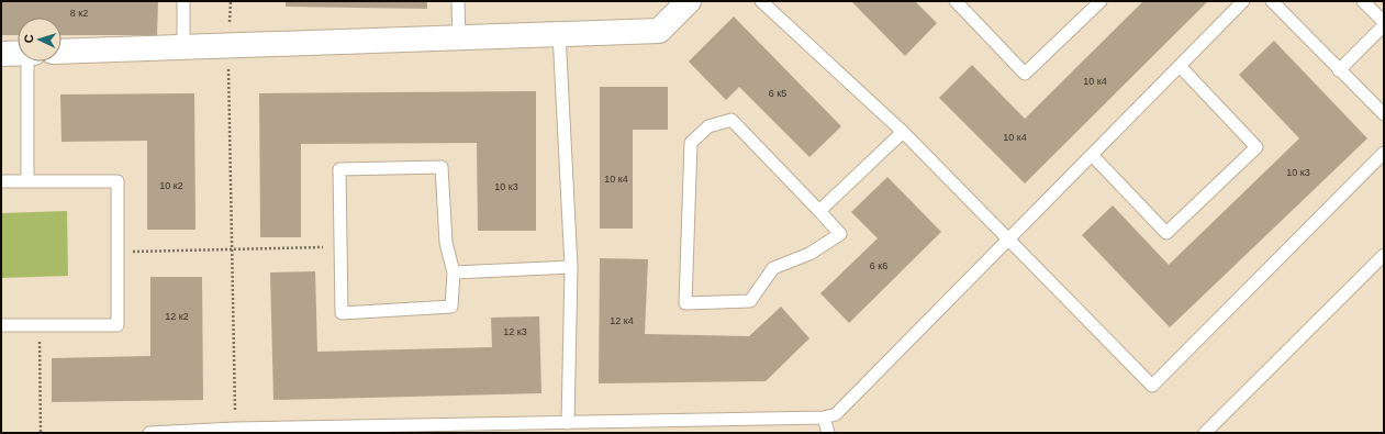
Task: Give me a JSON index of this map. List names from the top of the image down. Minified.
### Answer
{"house_numbers":["8 к2","10 к4","6 к5","10 к4","10 к3","10 к4","10 к2","10 к3","6 к6","12 к2","12 к4","12 к3"],"north":"left"}
